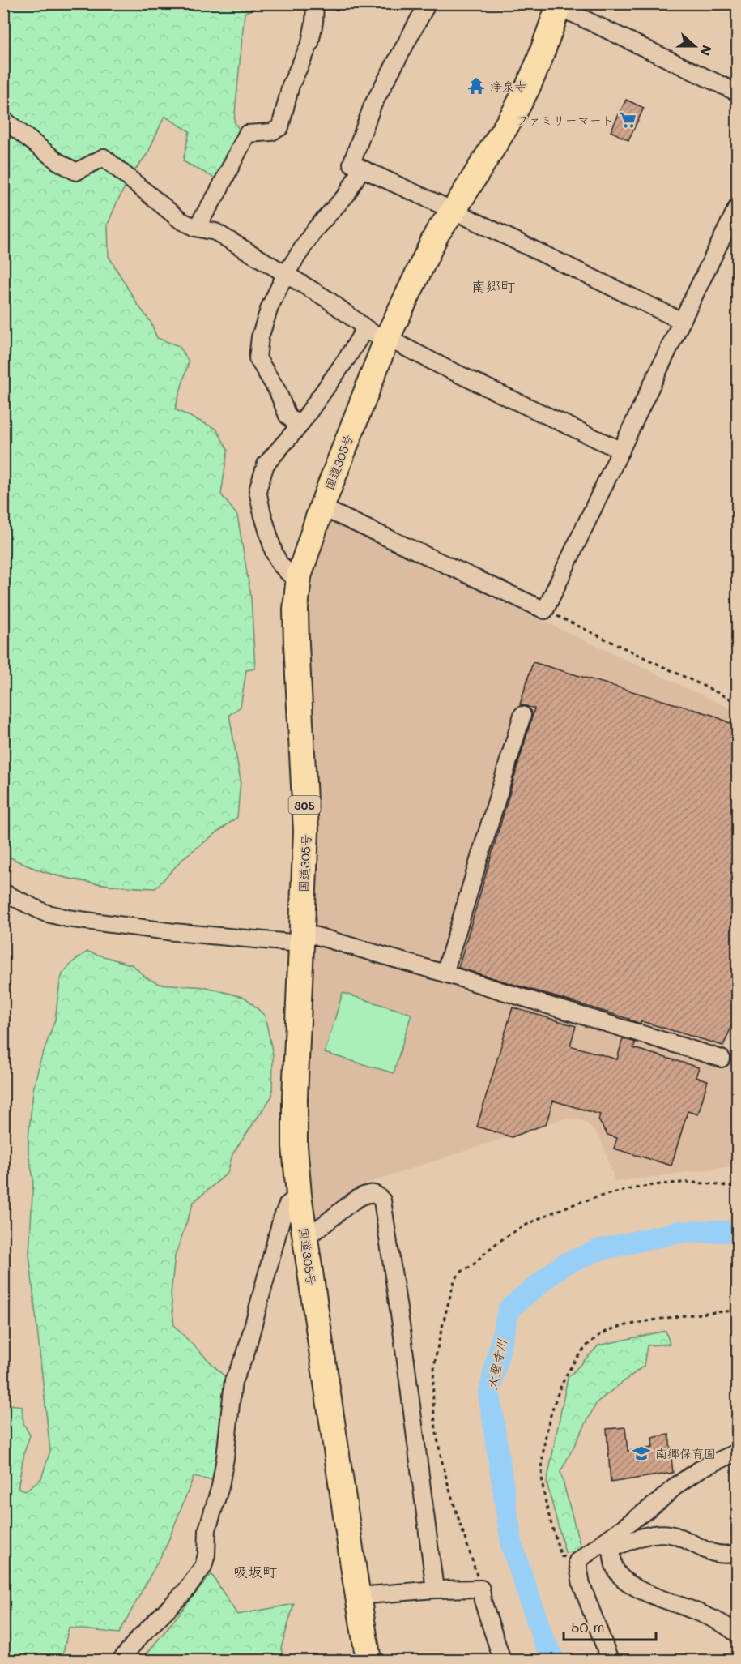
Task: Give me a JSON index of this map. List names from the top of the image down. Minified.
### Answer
{"streets":{"highway":["国道305号","305"]},"districts":["南郷町","吸坂町"],"water":["大聖寺川"],"places":{"temple":["浄泉寺"],"supermarket":["ファミリーマート"],"school or university":["南郷保育園"]},"scale_bar":"50 m","north":"right"}
